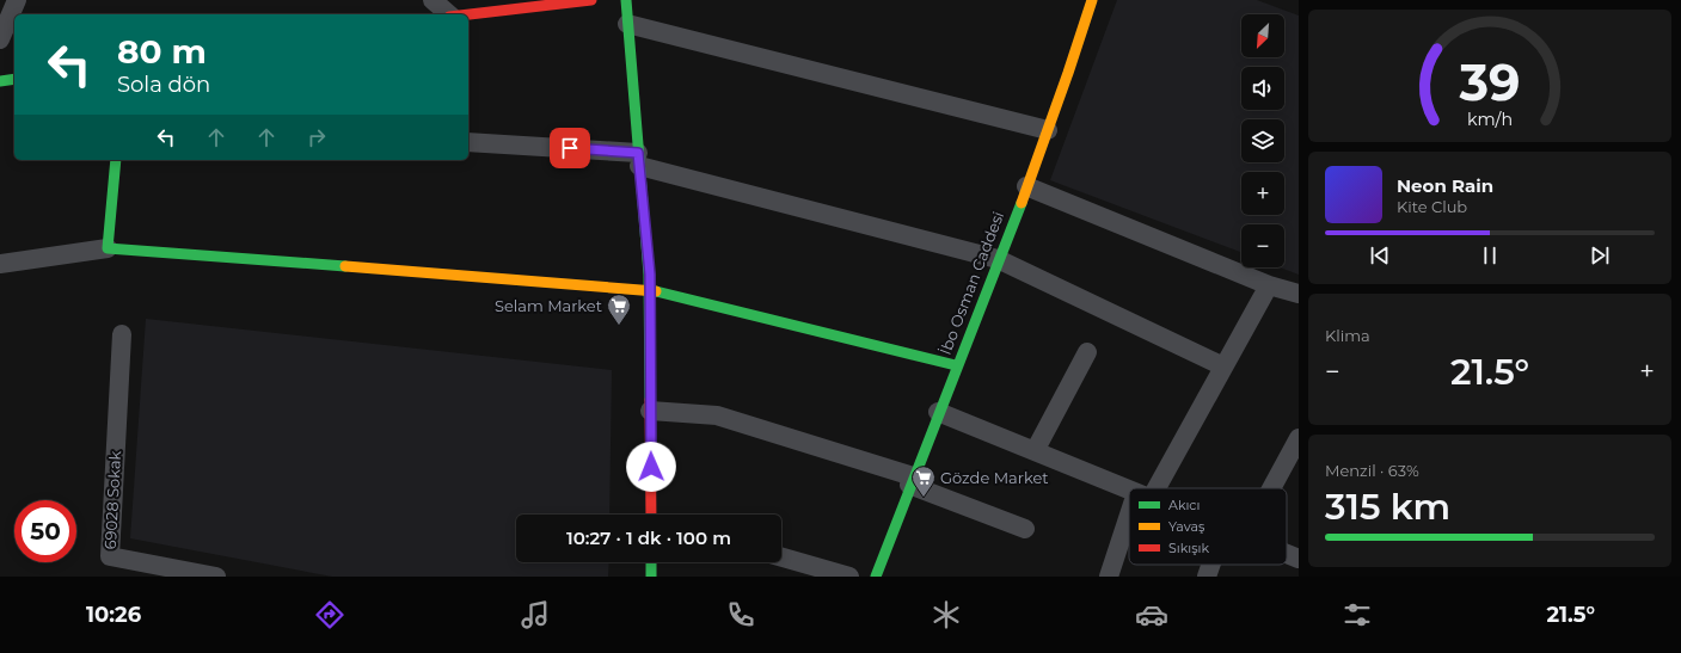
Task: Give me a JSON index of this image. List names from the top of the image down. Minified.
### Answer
{"streets":{"street":["İbo Osman Caddesi","69028 Sokak"]},"places":{"supermarket":["Selam Market","Gözde Market"]},"legend":["Akıcı","Yavaş","Sıkışık"],"north":"bottom left","page":{"map_buttons":["+","−"],"turn":["80 m","Sola dön"],"song":["Neon Rain","Kite Club"],"tile":["Klima",["Menzil · 63%","315 km"]],"heat":["−","21.5°","+"],"limit":"50","trip":"10:27 · 1 dk · 100 m","tabs":["10:26","21.5°"],"gauge":["39","km/h"]}}
